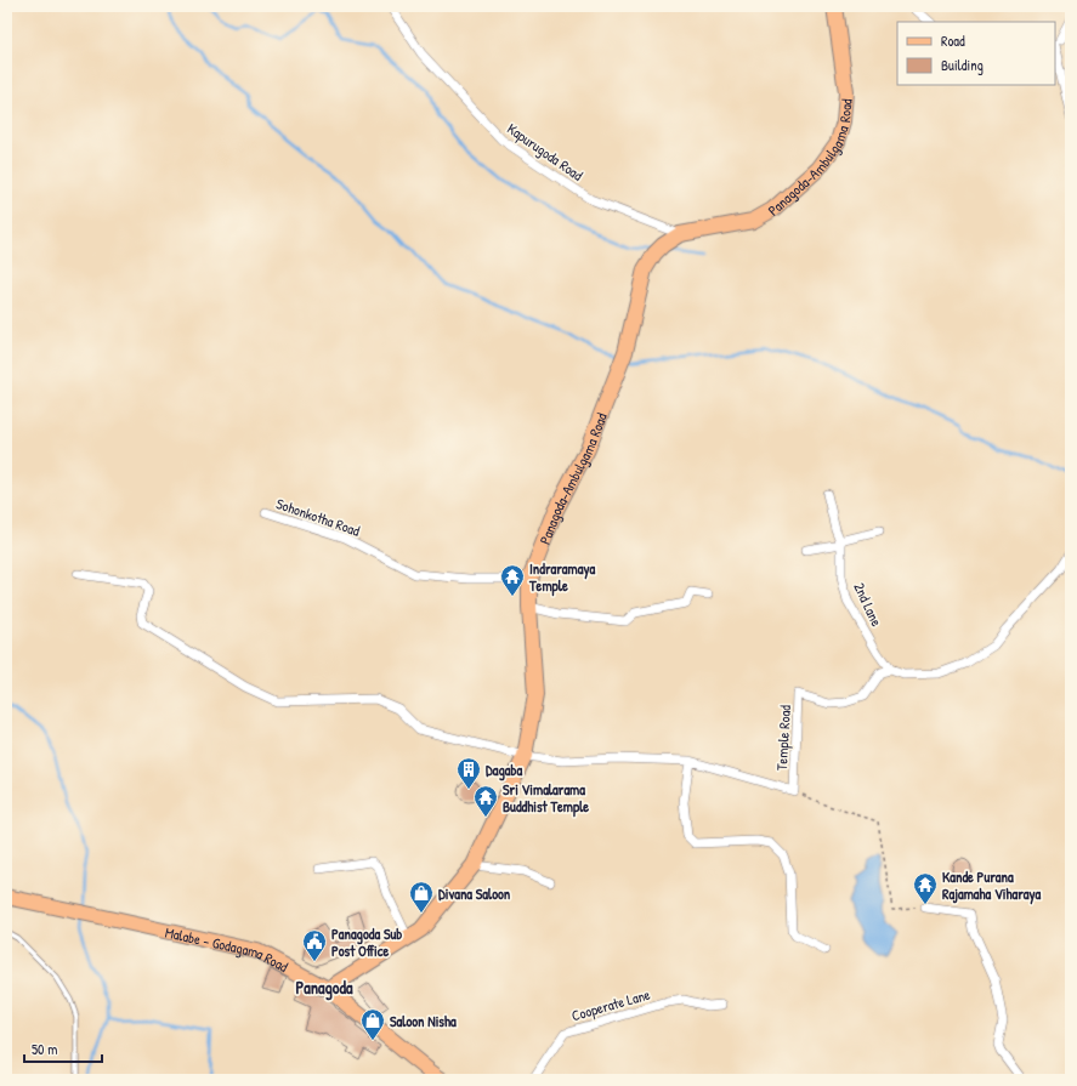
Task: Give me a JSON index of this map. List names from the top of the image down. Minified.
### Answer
{"streets":{"main road":["Panagoda-Ambulgama Road","Malabe - Godagama Road"],"street":["Kapurugoda Road","Sohonkotha Road","2nd Lane","Temple Road","Cooperate Lane"]},"crossings":[["Kapurugoda Road","Panagoda-Ambulgama Road"],["Panagoda-Ambulgama Road","Sohonkotha Road"],["Panagoda-Ambulgama Road","Temple Road"],["Panagoda-Ambulgama Road","Malabe - Godagama Road"],["2nd Lane","Temple Road"]],"districts":["Panagoda"],"places":{"temple":["Indraramaya Temple","Sri Vimalarama Buddhist Temple","Kande Purana Rajamaha Viharaya"],"building":["Dagaba"],"shop":["Divana Saloon","Saloon Nisha"],"public building":["Panagoda Sub Post Office"]},"legend":["Road","Building"],"scale_bar":"50 m"}
